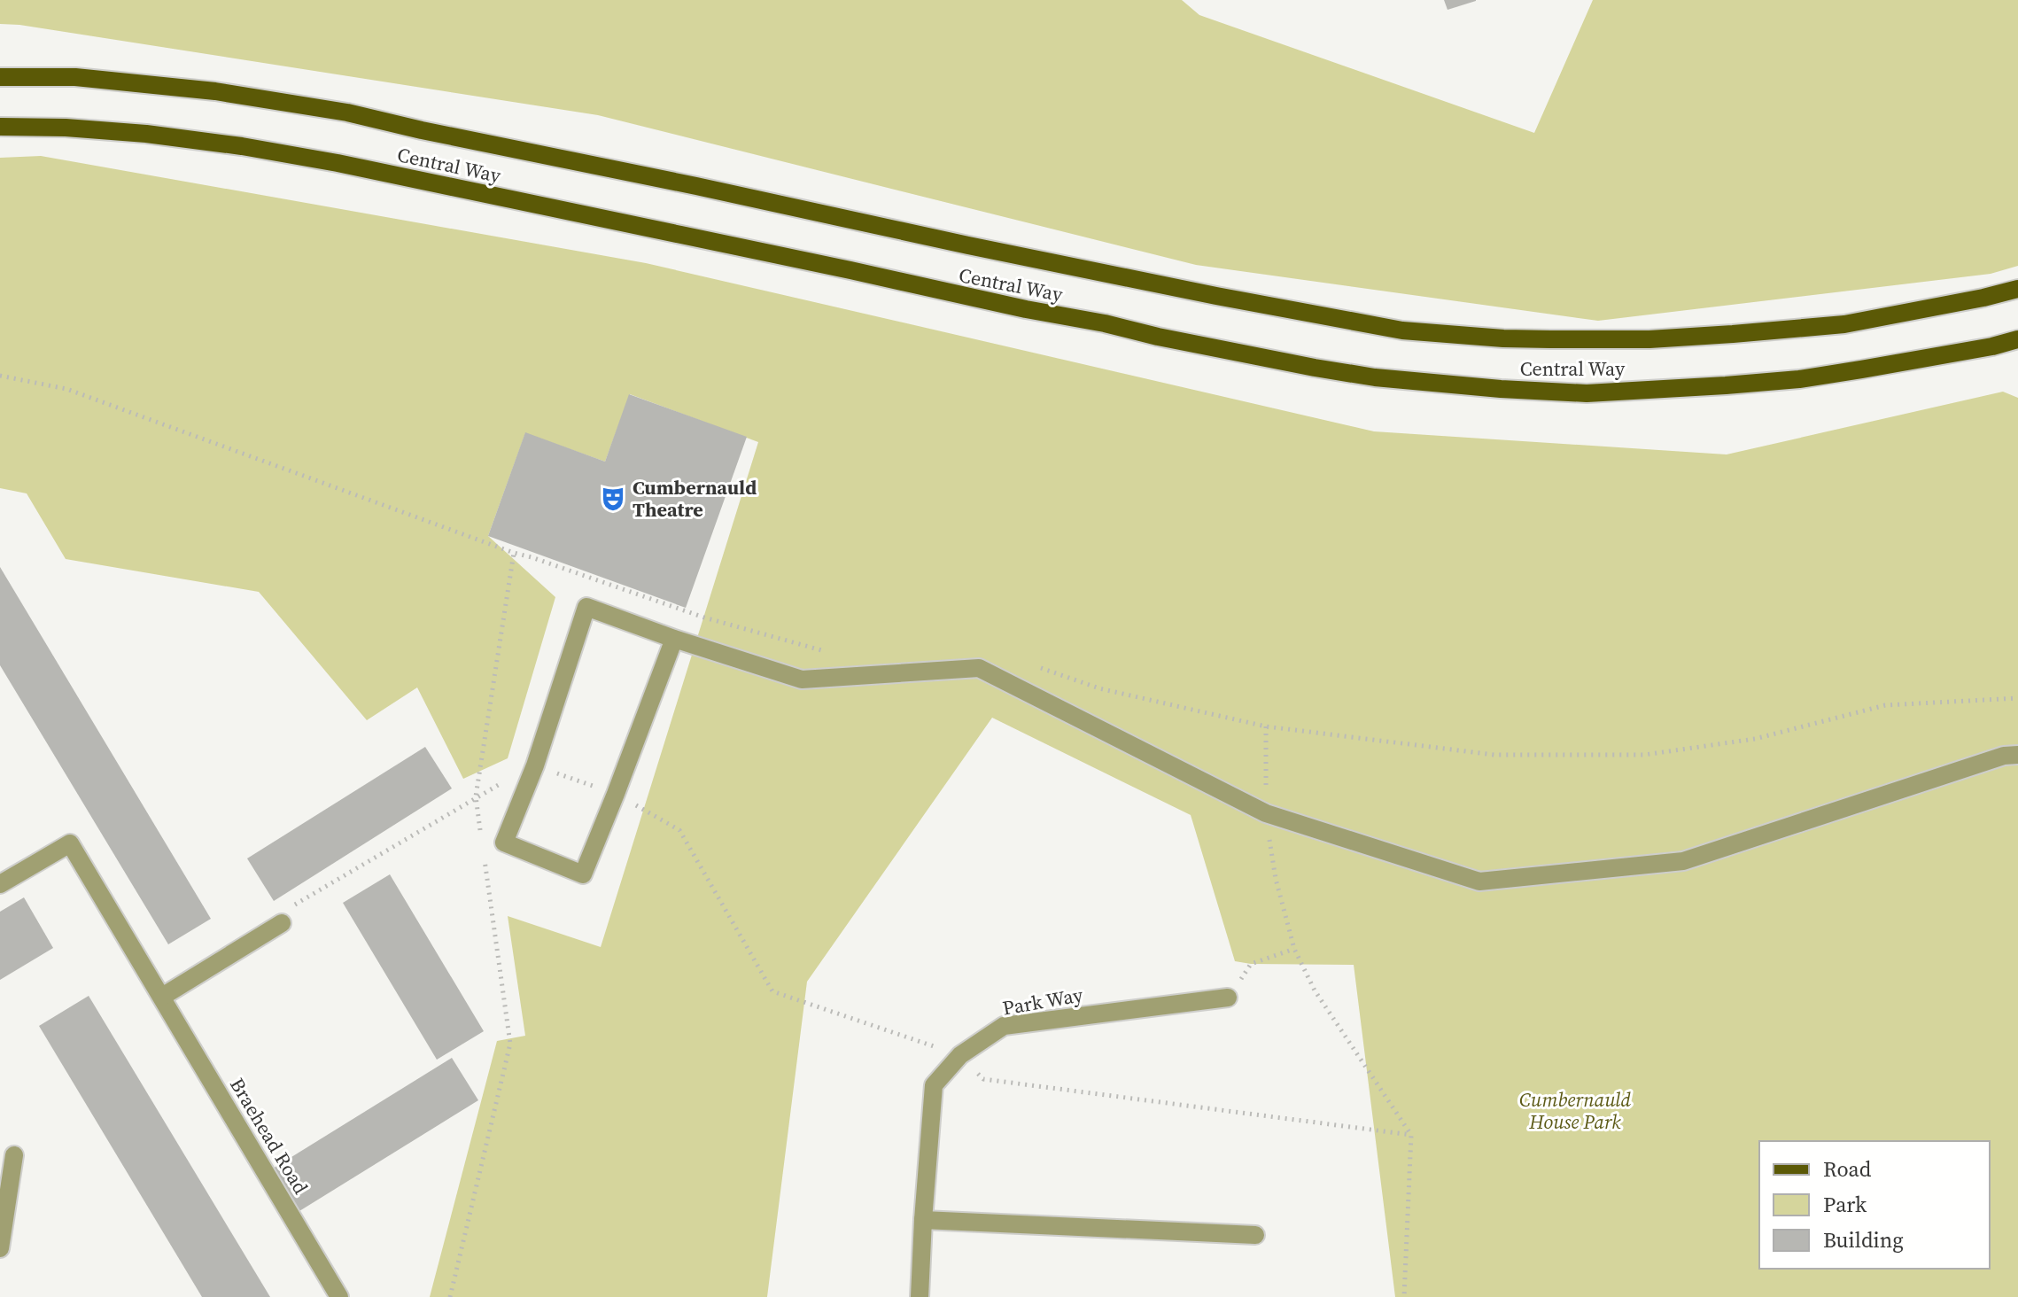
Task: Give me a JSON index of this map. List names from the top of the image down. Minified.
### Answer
{"streets":{"main road":["Central Way"],"street":["Park Way","Braehead Road"]},"parks":["Cumbernauld House Park"],"places":{"theatre":["Cumbernauld Theatre"]},"legend":["Road","Park","Building"]}
